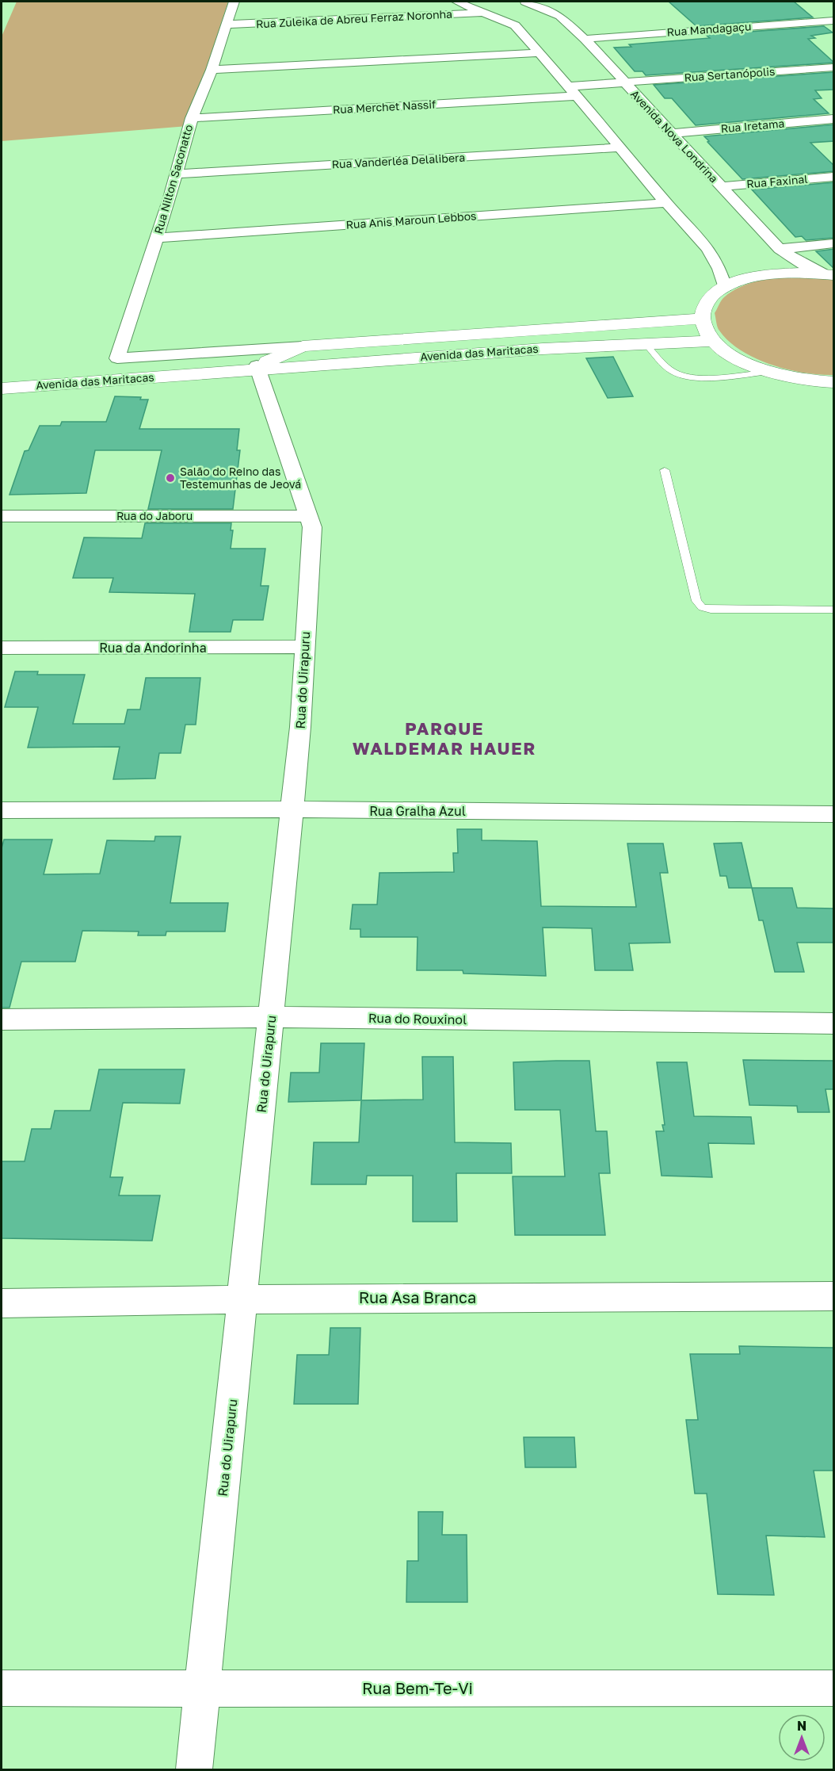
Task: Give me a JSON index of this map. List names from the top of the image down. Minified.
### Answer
{"streets":{"street":["Rua Zuleika de Abreu Ferraz Noronha","Rua Mandagaçu","Rua Sertanópolis","Rua Merchet Nassif","Rua Iretama","Avenida Nova Londrina","Rua Vanderléa Delalibera","Rua Nilton Saconatto","Rua Faxinal","Rua Anis Maroun Lebbos","Avenida das Maritacas","Rua do Jaboru","Rua da Andorinha","Rua do Uirapuru","Rua Gralha Azul","Rua do Rouxinol","Rua Asa Branca","Rua Bem-Te-Vi"]},"crossings":[["Rua Zuleika de Abreu Ferraz Noronha","Rua Nilton Saconatto"],["Rua Mandagaçu","Avenida Nova Londrina"],["Rua Sertanópolis","Avenida Nova Londrina"],["Rua Merchet Nassif","Rua Nilton Saconatto"],["Rua Iretama","Avenida Nova Londrina"],["Avenida Nova Londrina","Rua Faxinal"],["Rua Vanderléa Delalibera","Rua Nilton Saconatto"],["Rua Nilton Saconatto","Rua Anis Maroun Lebbos"],["Rua Nilton Saconatto","Avenida das Maritacas"],["Avenida das Maritacas","Rua do Uirapuru"],["Rua do Jaboru","Rua do Uirapuru"],["Rua da Andorinha","Rua do Uirapuru"],["Rua do Uirapuru","Rua Gralha Azul"],["Rua do Uirapuru","Rua do Rouxinol"],["Rua do Uirapuru","Rua Asa Branca"],["Rua do Uirapuru","Rua Bem-Te-Vi"]],"districts":["PARQUE WALDEMAR HAUER"],"places":["Salão do Reino das Testemunhas de Jeová"],"north":"top"}
